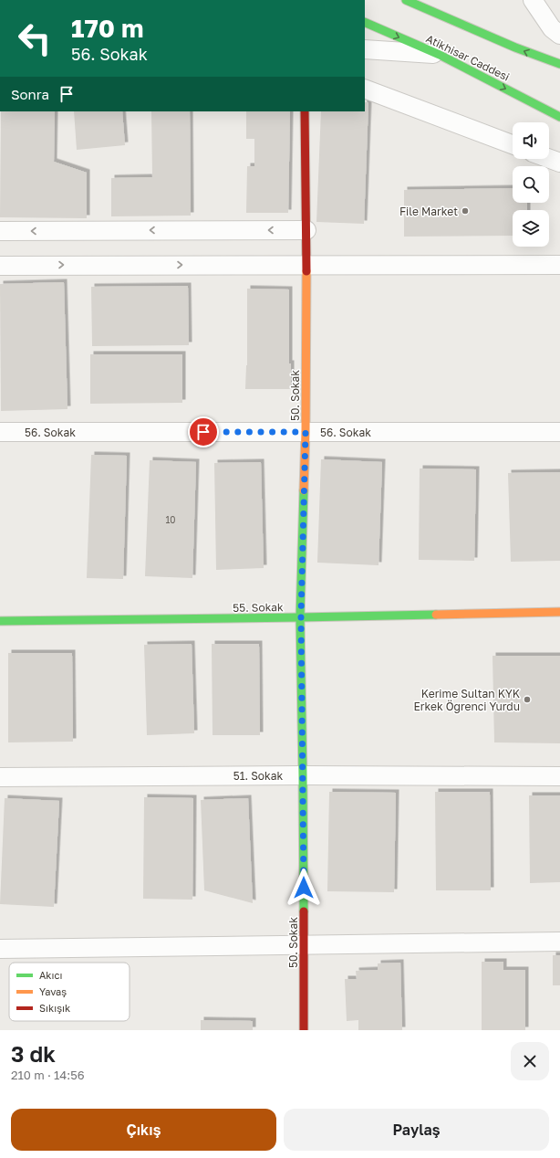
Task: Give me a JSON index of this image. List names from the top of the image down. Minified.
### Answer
{"streets":{"main road":["Atikhisar Caddesi","50. Sokak","55. Sokak"],"street":["56. Sokak","51. Sokak"]},"crossings":[["50. Sokak","56. Sokak"],["50. Sokak","55. Sokak"],["50. Sokak","51. Sokak"]],"places":["File Market","Kerime Sultan KYK Erkek Öğrenci Yurdu"],"house_numbers":["10"],"legend":["Akıcı","Yavaş","Sıkışık"],"page":{"turn":["170 m","56. Sokak"],"then":"Sonra","heading":["3 dk","210 m · 14:56"],"buttons":["Çıkış","Paylaş"]}}
